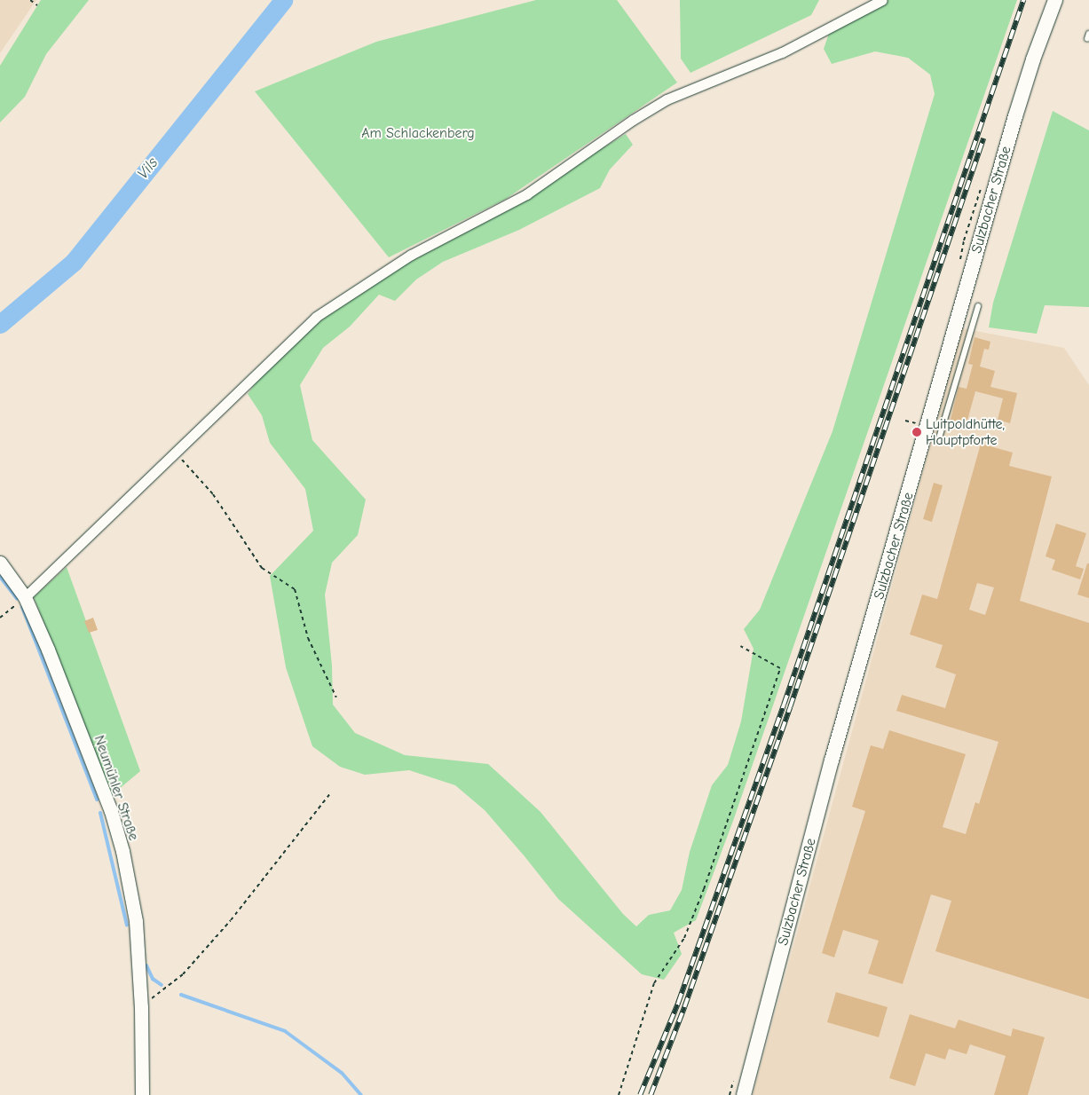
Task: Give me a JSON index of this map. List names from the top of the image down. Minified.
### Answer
{"streets":{"main road":["Sulzbacher Straße"],"street":["Neumühler Straße"]},"water":["Vils"],"parks":["Am Schlackenberg"],"places":["Luitpoldhütte, Hauptpforte"]}
